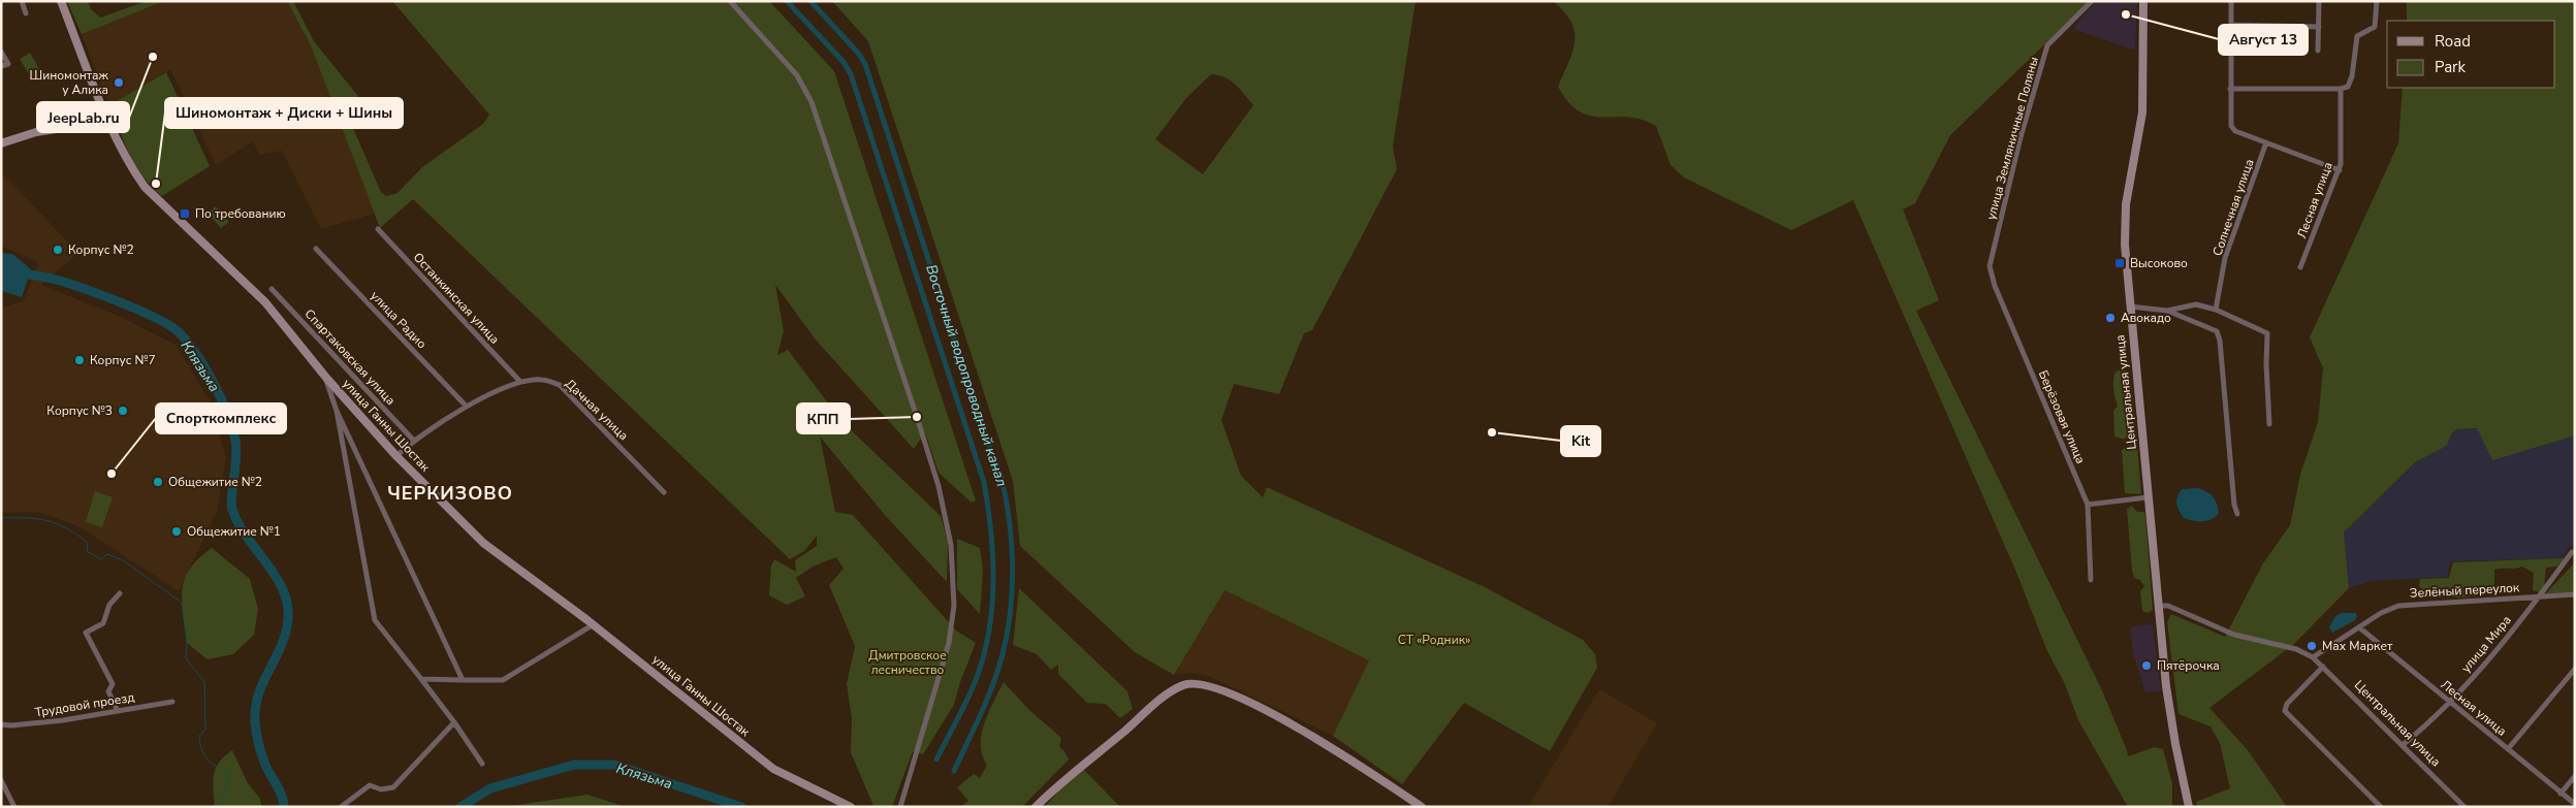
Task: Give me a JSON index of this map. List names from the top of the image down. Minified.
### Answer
{"streets":{"main road":["Центральная улица","улица Ганны Шостак"],"street":["улица Земляничные Поляны","Лесная улица","Солнечная улица","Останкинская улица","улица Радио","Спартаковская улица","Дачная улица","Берёзовая улица","Зелёный переулок","улица Мира","Трудовой проезд"]},"crossings":[["улица Земляничные Поляны","Берёзовая улица"],["Лесная улица","Зелёный переулок"],["Лесная улица","улица Мира"],["Останкинская улица","Дачная улица"],["улица Радио","Дачная улица"],["Спартаковская улица","Дачная улица"],["Центральная улица","Зелёный переулок"],["Центральная улица","улица Мира"],["Дачная улица","улица Ганны Шостак"],["Зелёный переулок","улица Мира"]],"districts":["ЧЕРКИЗОВО"],"water":["Клязьма","Восточный водопроводный канал"],"parks":["СТ «Родник»","Дмитровское лесничество"],"places":{"other":["Август 13","JeepLab.ru","Шиномонтаж у Алика","Шиномонтаж + Диски + Шины","Корпус №2","Авокадо","Корпус №7","Корпус №3","КПП","Kit","Спорткомплекс","Общежитие №2","Общежитие №1","Мах Маркет","Пятёрочка"],"transit":["По требованию","Высоково"]},"legend":["Road","Park"]}
